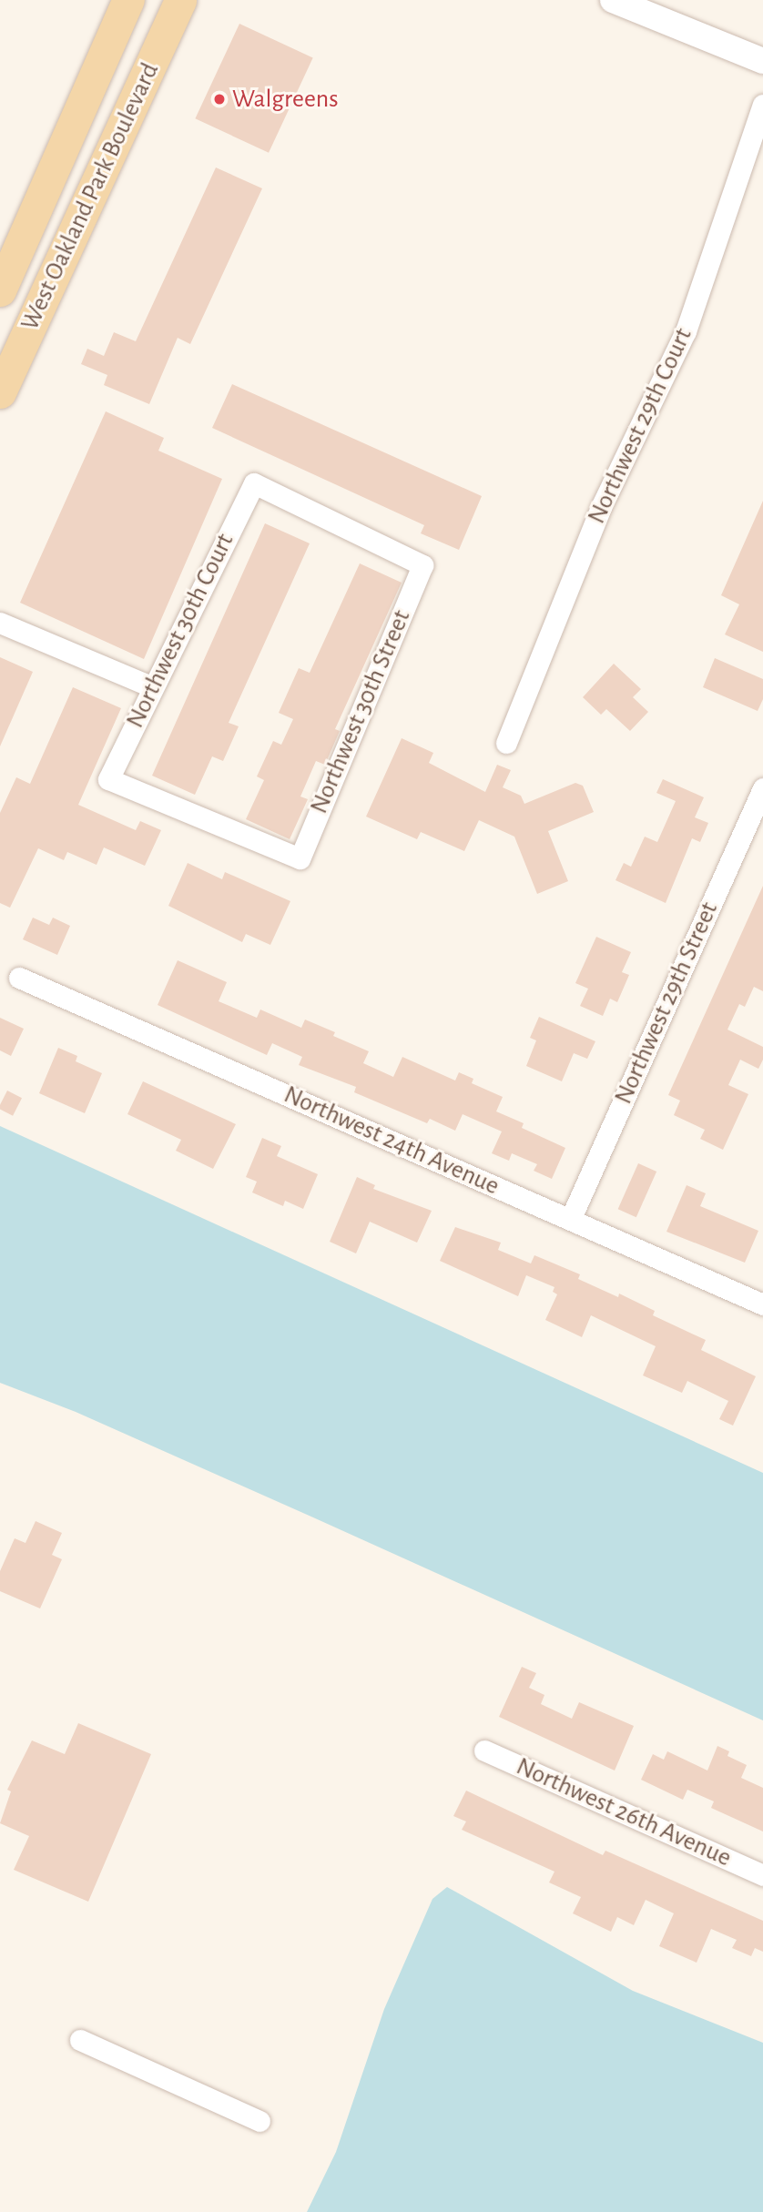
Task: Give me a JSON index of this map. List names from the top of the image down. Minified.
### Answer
{"streets":{"main road":["West Oakland Park Boulevard"],"street":["Northwest 29th Court","Northwest 30th Court","Northwest 30th Street","Northwest 29th Street","Northwest 24th Avenue","Northwest 26th Avenue"]},"crossings":[["Northwest 30th Court","Northwest 30th Street"],["Northwest 29th Street","Northwest 24th Avenue"]],"places":["Walgreens"]}
